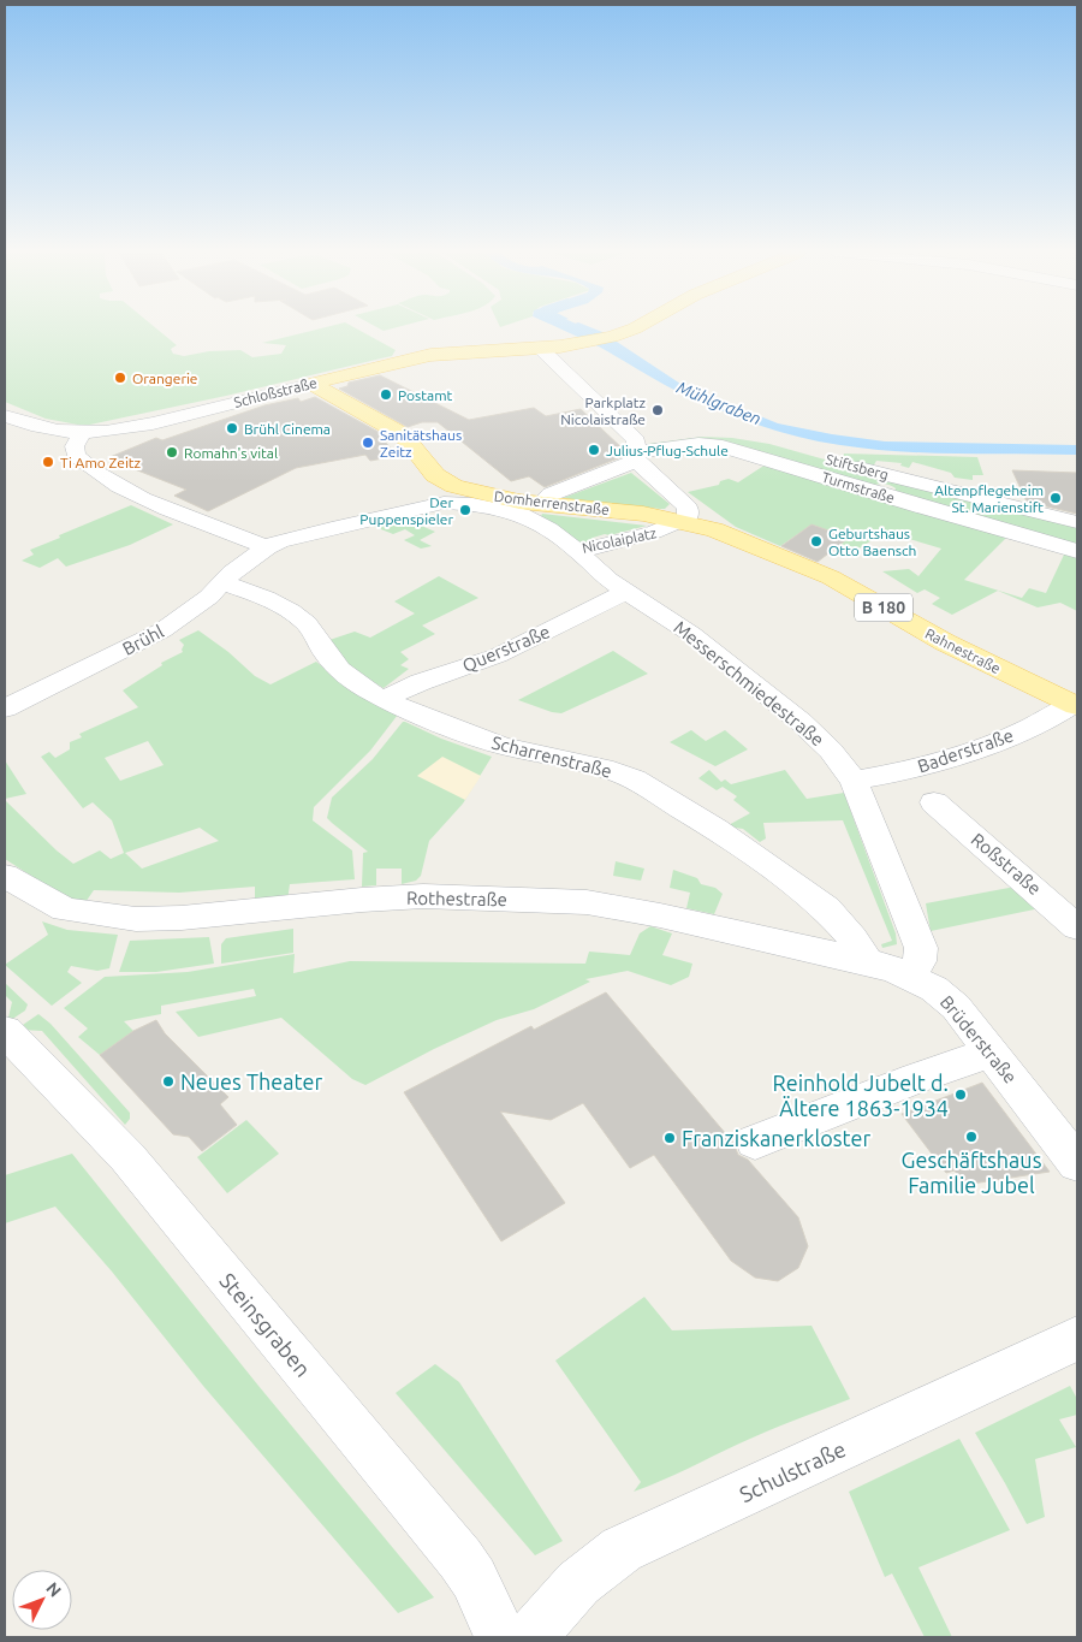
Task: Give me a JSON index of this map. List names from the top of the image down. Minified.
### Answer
{"streets":{"main road":["Schloßstraße","Domherrenstraße","B 180","Rahnestraße"],"street":["Stiftsberg","Turmstraße","Nicolaiplatz","Brühl","Querstraße","Messerschmiedestraße","Baderstraße","Scharrenstraße","Roßstraße","Rothestraße","Brüderstraße","Steinsgraben","Schulstraße"]},"crossings":[["Schloßstraße","Domherrenstraße"],["Stiftsberg","Turmstraße"],["Domherrenstraße","Nicolaiplatz"],["Domherrenstraße","Rahnestraße"],["Nicolaiplatz","Brühl"],["Nicolaiplatz","Rahnestraße"],["Nicolaiplatz","Messerschmiedestraße"],["Brühl","Scharrenstraße"],["Querstraße","Messerschmiedestraße"],["Querstraße","Scharrenstraße"],["Rahnestraße","Baderstraße"],["Messerschmiedestraße","Baderstraße"],["Scharrenstraße","Rothestraße"],["Rothestraße","Brüderstraße"]],"water":["Mühlgraben"],"places":["Orangerie","Postamt","Parkplatz Nicolaistraße","Brühl Cinema","Sanitätshaus Zeitz","Julius-Pflug-Schule","Romahn's vital","Ti Amo Zeitz","Altenpflegeheim St. Marienstift","Der Puppenspieler","Geburtshaus Otto Baensch","Neues Theater","Reinhold Jubelt d. Ältere 1863-1934","Geschäftshaus Familie Jubel","Franziskanerkloster"],"north":"top right"}
